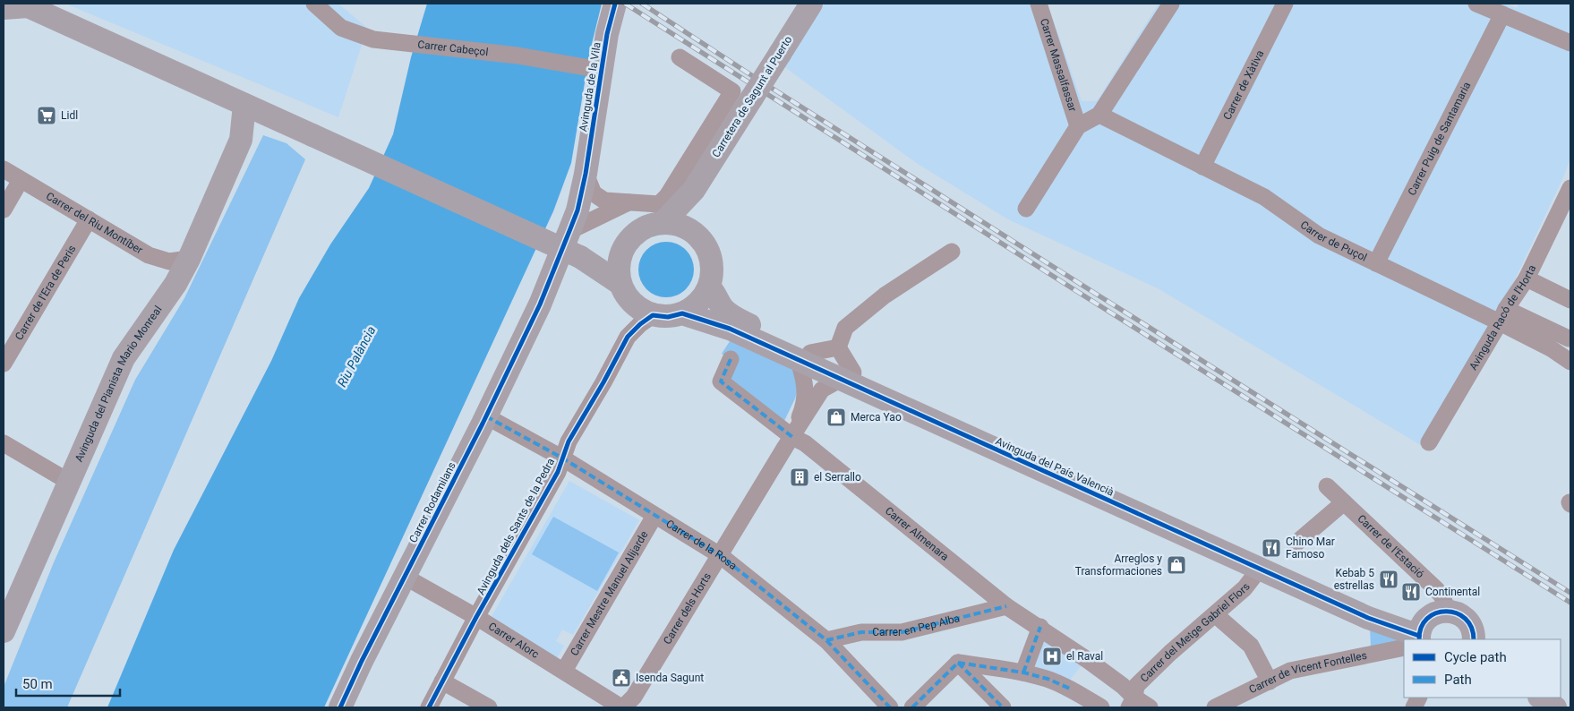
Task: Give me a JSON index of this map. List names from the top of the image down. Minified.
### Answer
{"streets":{"main road":["Avinguda de la Vila","Carretera de Sagunt al Puerto","Avinguda del Pianista Mario Monreal","Avinguda del País Valencià","Carrer Rodamilans"],"street":["Carrer Cabeçol","Carrer Massalfassar","Carrer de Xàtiva","Carrer Puig de Santamaria","Carrer del Riu Montíber","Carrer de Puçol","Carrer de l'Era de Peris","Avinguda Racó de l'Horta","Avinguda dels Sants de la Pedra","Carrer Almenara","Carrer de la Rosa","Carrer de l'Estació","Carrer Mestre Manuel Alijarde","Carrer dels Horts","Carrer en Pep Alba","Carrer del Metge Gabriel Flors","Carrer Alorc","Carrer de Vicent Fontelles"]},"crossings":[["Carrer Cabeçol","Avinguda de la Vila"],["Carrer de Xàtiva","Carrer de Puçol"],["Avinguda de la Vila","Carrer Rodamilans"],["Carretera de Sagunt al Puerto","Avinguda del País Valencià"],["Carretera de Sagunt al Puerto","Avinguda dels Sants de la Pedra"],["Carrer Puig de Santamaria","Carrer de Puçol"],["Carrer del Riu Montíber","Carrer de l'Era de Peris"],["Carrer del Riu Montíber","Avinguda del Pianista Mario Monreal"],["Carrer de Puçol","Avinguda Racó de l'Horta"],["Avinguda del País Valencià","Avinguda dels Sants de la Pedra"],["Avinguda del País Valencià","Carrer dels Horts"],["Avinguda del País Valencià","Carrer del Metge Gabriel Flors"],["Carrer Rodamilans","Carrer de la Rosa"],["Carrer Rodamilans","Carrer Alorc"],["Avinguda dels Sants de la Pedra","Carrer de la Rosa"],["Avinguda dels Sants de la Pedra","Carrer Alorc"],["Carrer Almenara","Carrer dels Horts"],["Carrer Almenara","Carrer en Pep Alba"],["Carrer Almenara","Carrer del Metge Gabriel Flors"],["Carrer de la Rosa","Carrer Mestre Manuel Alijarde"],["Carrer de la Rosa","Carrer dels Horts"],["Carrer de la Rosa","Carrer en Pep Alba"],["Carrer Mestre Manuel Alijarde","Carrer Alorc"],["Carrer dels Horts","Carrer Alorc"]],"water":["Riu Palància"],"places":{"supermarket":["Lidl"],"shop":["Merca Yao","Arreglos y Transformaciones"],"building":["el Serrallo"],"restaurant":["Chino Mar Famoso","Kebab 5 estrellas","Continental"],"hospital":["el Raval"],"public building":["Isenda Sagunt"]},"legend":["Cycle path","Path"],"scale_bar":"50 m"}
